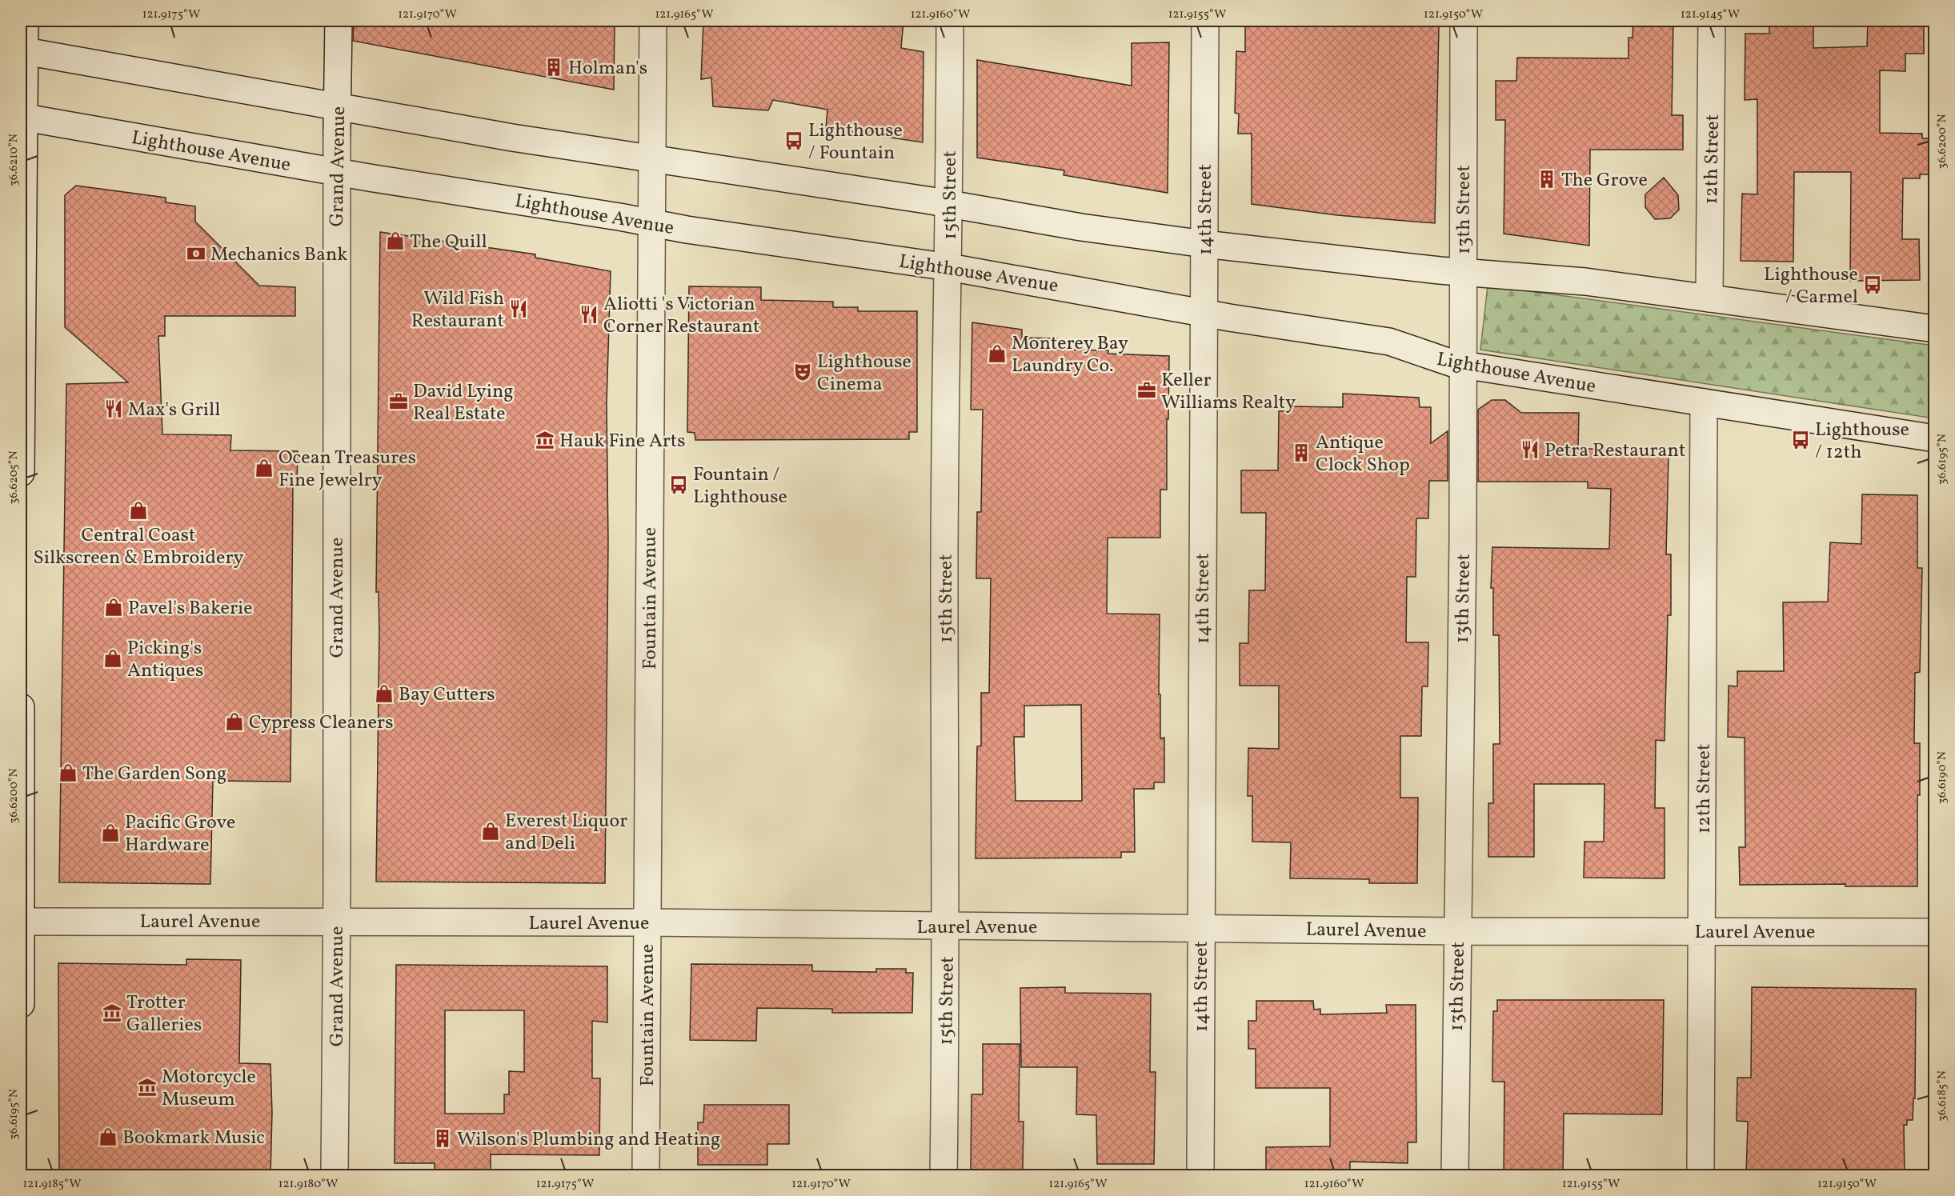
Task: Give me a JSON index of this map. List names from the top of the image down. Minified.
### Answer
{"streets":{"street":["Lighthouse Avenue","12th Street","Grand Avenue","15th Street","14th Street","13th Street","Fountain Avenue","Laurel Avenue"]},"crossings":[["Lighthouse Avenue","12th Street"],["Lighthouse Avenue","Grand Avenue"],["Lighthouse Avenue","15th Street"],["Lighthouse Avenue","14th Street"],["Lighthouse Avenue","13th Street"],["Lighthouse Avenue","Fountain Avenue"],["12th Street","Laurel Avenue"],["Grand Avenue","Laurel Avenue"],["15th Street","Laurel Avenue"],["14th Street","Laurel Avenue"],["13th Street","Laurel Avenue"],["Fountain Avenue","Laurel Avenue"]],"places":{"building":["Holman's","The Grove","Antique Clock Shop","Wilson's Plumbing and Heating"],"bus stop":["Lighthouse / Fountain","Lighthouse / Carmel","Lighthouse / 12th","Fountain / Lighthouse"],"shop":["The Quill","Monterey Bay Laundry Co.","Ocean Treasures Fine Jewelry","Central Coast Silkscreen & Embroidery","Pavel's Bakerie","Picking's Antiques","Bay Cutters","Cypress Cleaners","The Garden Song","Everest Liquor and Deli","Pacific Grove Hardware","Bookmark Music"],"bank":["Mechanics Bank"],"restaurant":["Wild Fish Restaurant","Aliotti 's Victorian Corner Restaurant","Max's Grill","Petra Restaurant"],"theatre":["Lighthouse Cinema"],"office":["Keller Williams Realty","David Lying Real Estate"],"museum":["Hauk Fine Arts","Trotter Galleries","Motorcycle Museum"]},"coordinates":["121.9175°W","121.9170°W","121.9165°W","121.9160°W","121.9155°W","121.9150°W","121.9145°W","36.6200°N","36.6210°N","36.6195°N","36.6205°N","36.6190°N","36.6185°N","121.9185°W","121.9180°W"]}
